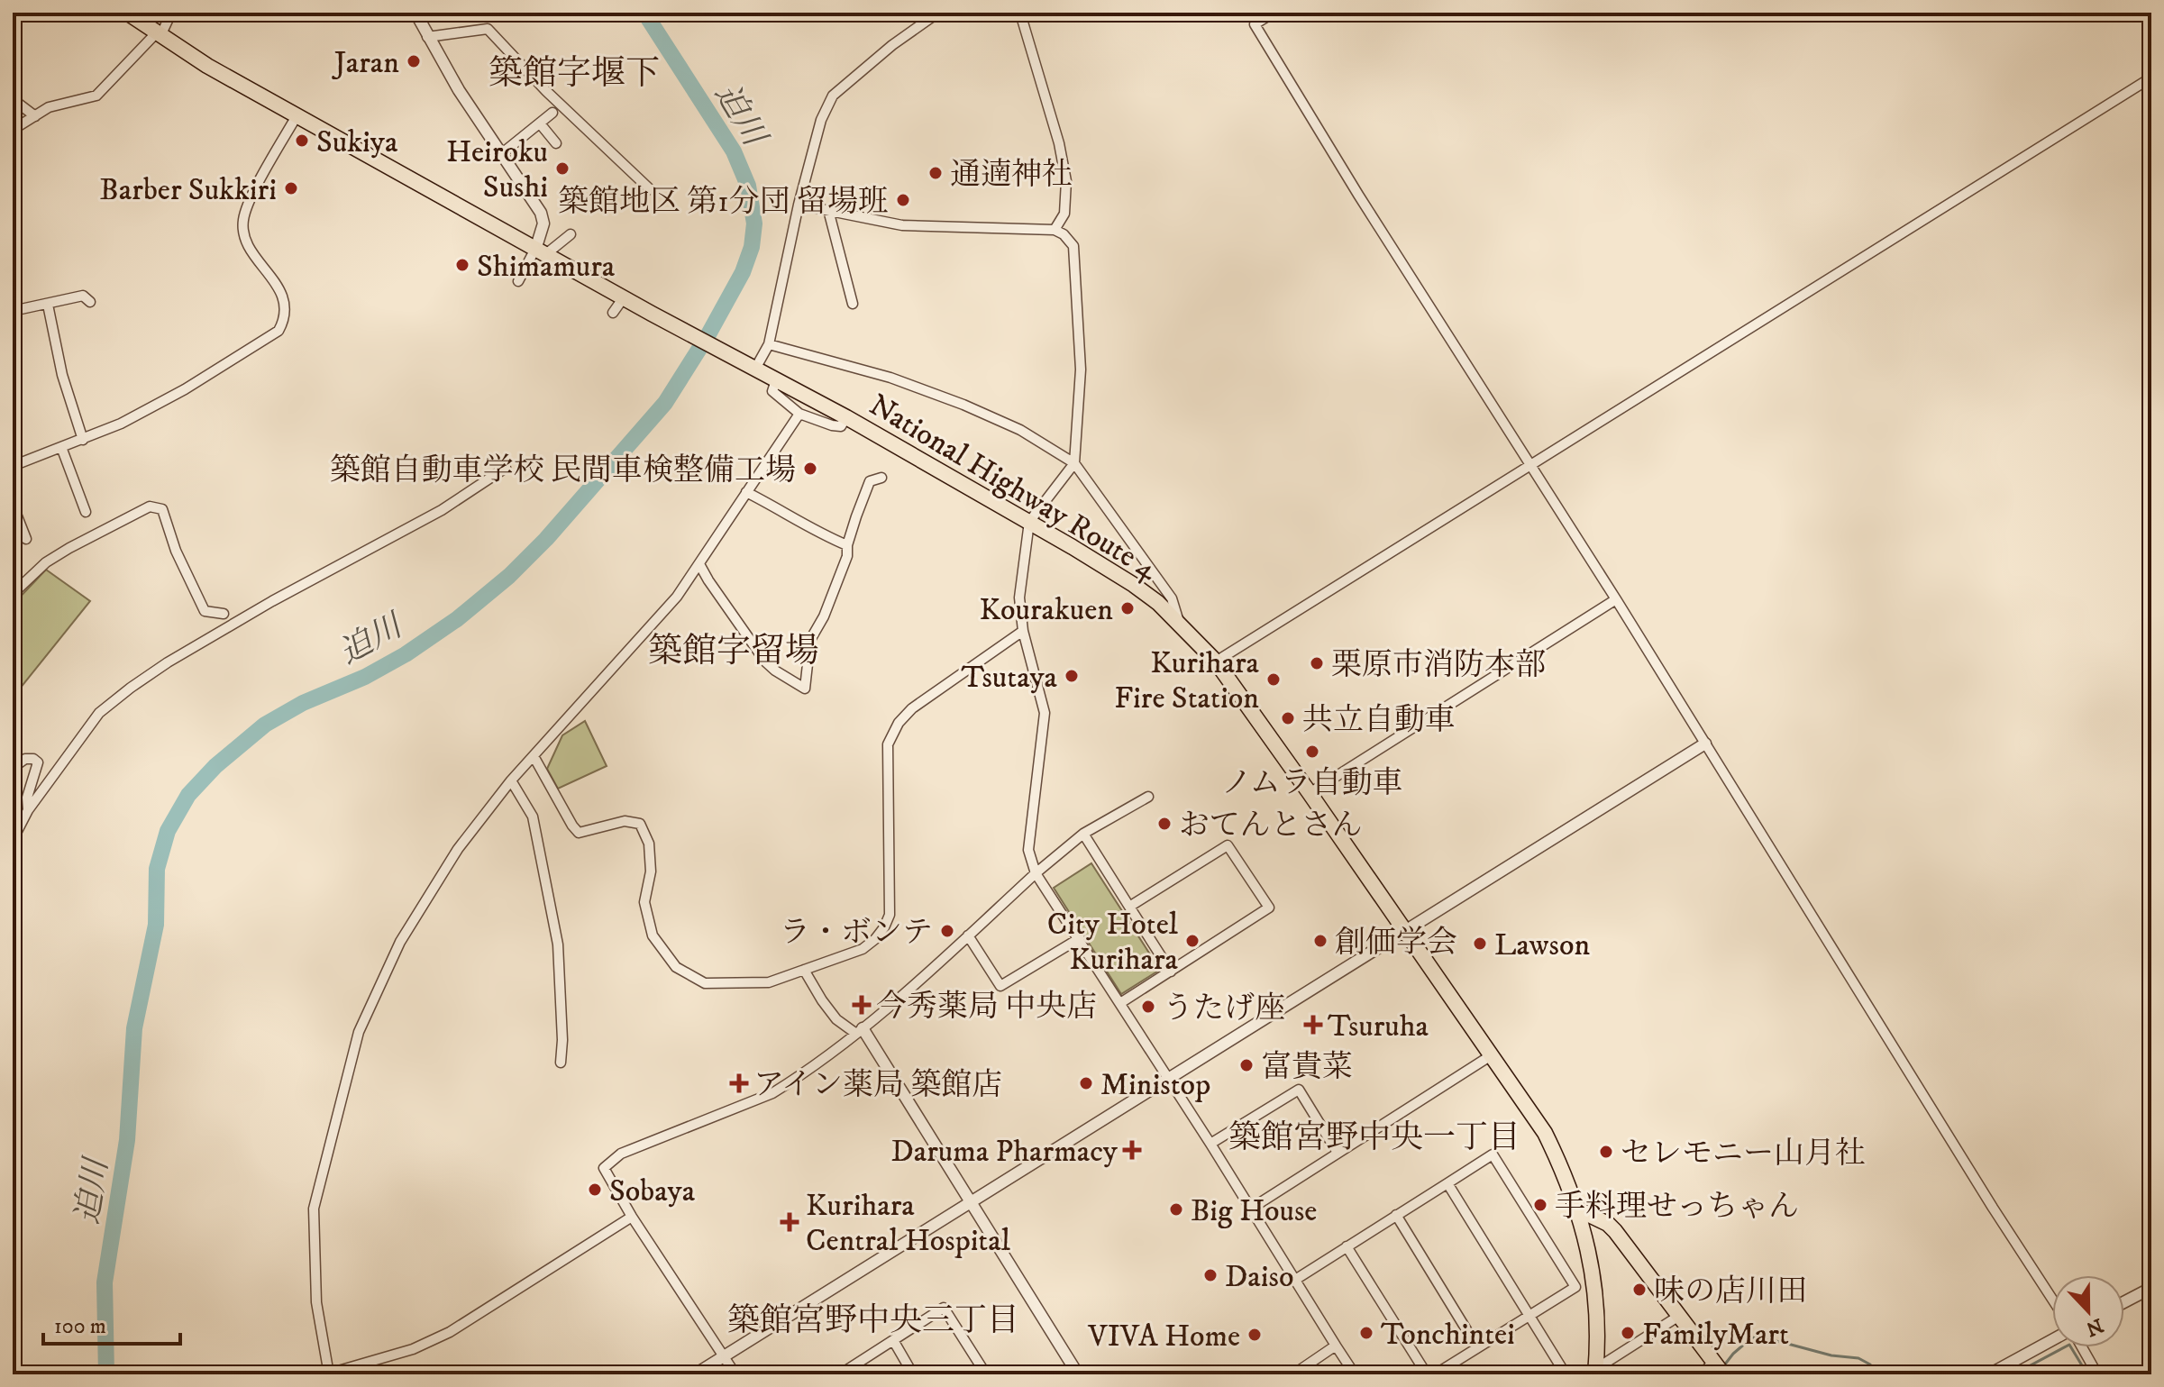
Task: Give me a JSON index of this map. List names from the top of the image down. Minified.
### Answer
{"streets":{"main road":["National Highway Route 4"]},"districts":["築館字堰下","築館字留場","築館宮野中央一丁目","築館宮野中央三丁目"],"water":["迫川"],"places":{"other":["Jaran","Sukiya","Heiroku Sushi","通遖神社","Barber Sukkiri","築館地区 第1分団 留場班","Shimamura","築館自動車学校 民間車検整備工場","Kourakuen","栗原市消防本部","Tsutaya","Kurihara Fire Station","共立自動車","ノムラ自動車","おてんとさん","ラ・ボンテ","City Hotel Kurihara","創価学会","Lawson","うたげ座","富貴菜","Ministop","セレモニー山月社","Sobaya","手料理せっちゃん","Big House","Daiso","味の店川田","Tonchintei","FamilyMart","VIVA Home"],"health":["今秀薬局 中央店","Tsuruha","アイン薬局 築館店","Daruma Pharmacy","Kurihara Central Hospital"]},"scale_bar":"100 m","north":"bottom"}
